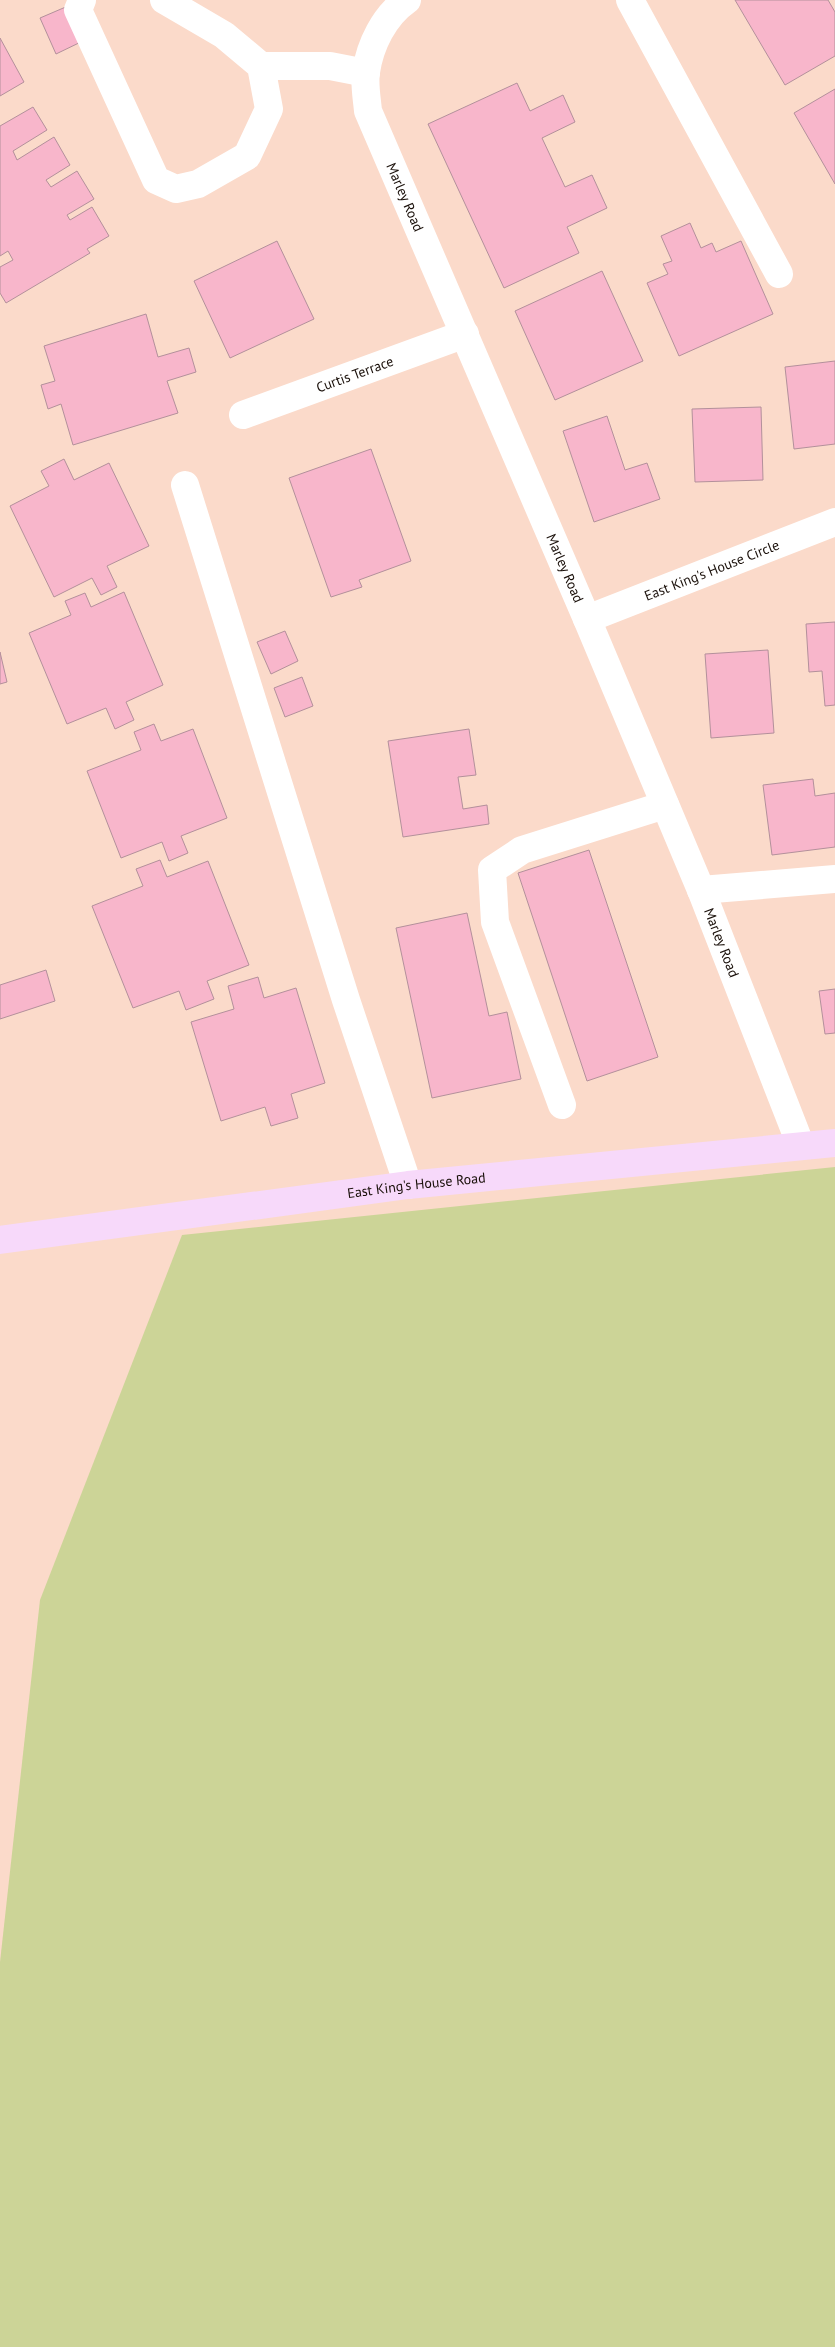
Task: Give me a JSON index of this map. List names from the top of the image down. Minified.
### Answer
{"streets":{"main road":["East King's House Road"],"street":["Marley Road","Curtis Terrace","East King's House Circle"]},"crossings":[["Marley Road","Curtis Terrace"],["Marley Road","East King's House Circle"],["Marley Road","East King's House Road"]]}
